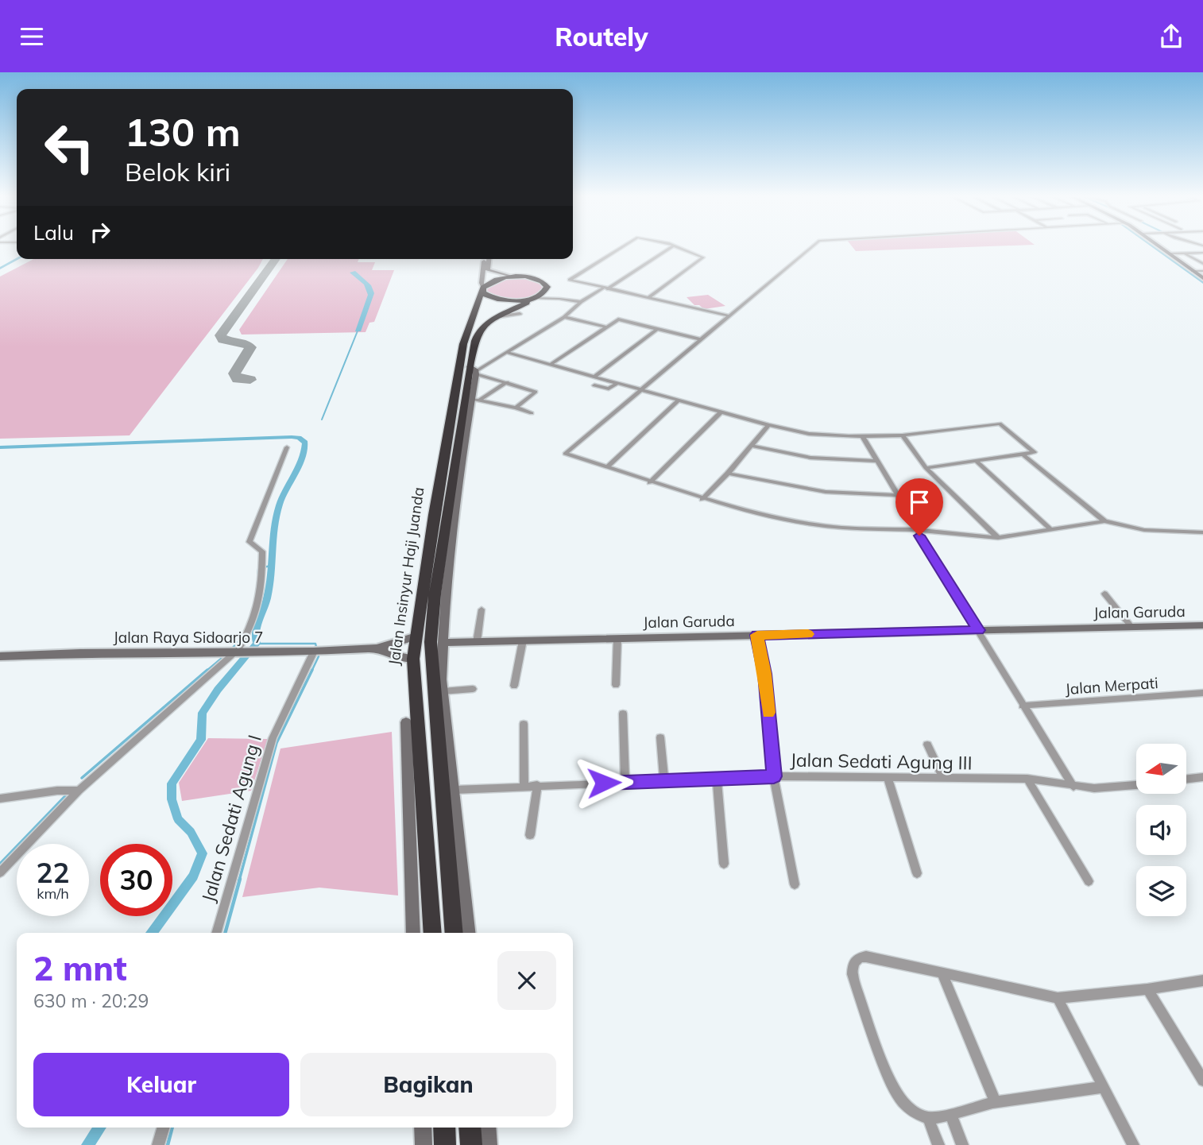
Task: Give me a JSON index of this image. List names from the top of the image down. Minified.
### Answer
{"streets":{"highway":["Jalan Insinyur Haji Juanda"],"street":["Jalan Garuda","Jalan Raya Sidoarjo 7","Jalan Merpati","Jalan Sedati Agung III","Jalan Sedati Agung I"]},"crossings":[["Jalan Insinyur Haji Juanda","Jalan Garuda"],["Jalan Insinyur Haji Juanda","Jalan Raya Sidoarjo 7"],["Jalan Insinyur Haji Juanda","Jalan Sedati Agung III"],["Jalan Raya Sidoarjo 7","Jalan Sedati Agung I"]],"north":"left","page":{"header":"Routely","turn":["130 m","Belok kiri"],"then":"Lalu","speed":"22 km/h","limit":"30","heading":["2 mnt","630 m · 20:29"],"buttons":["Keluar","Bagikan"]}}
